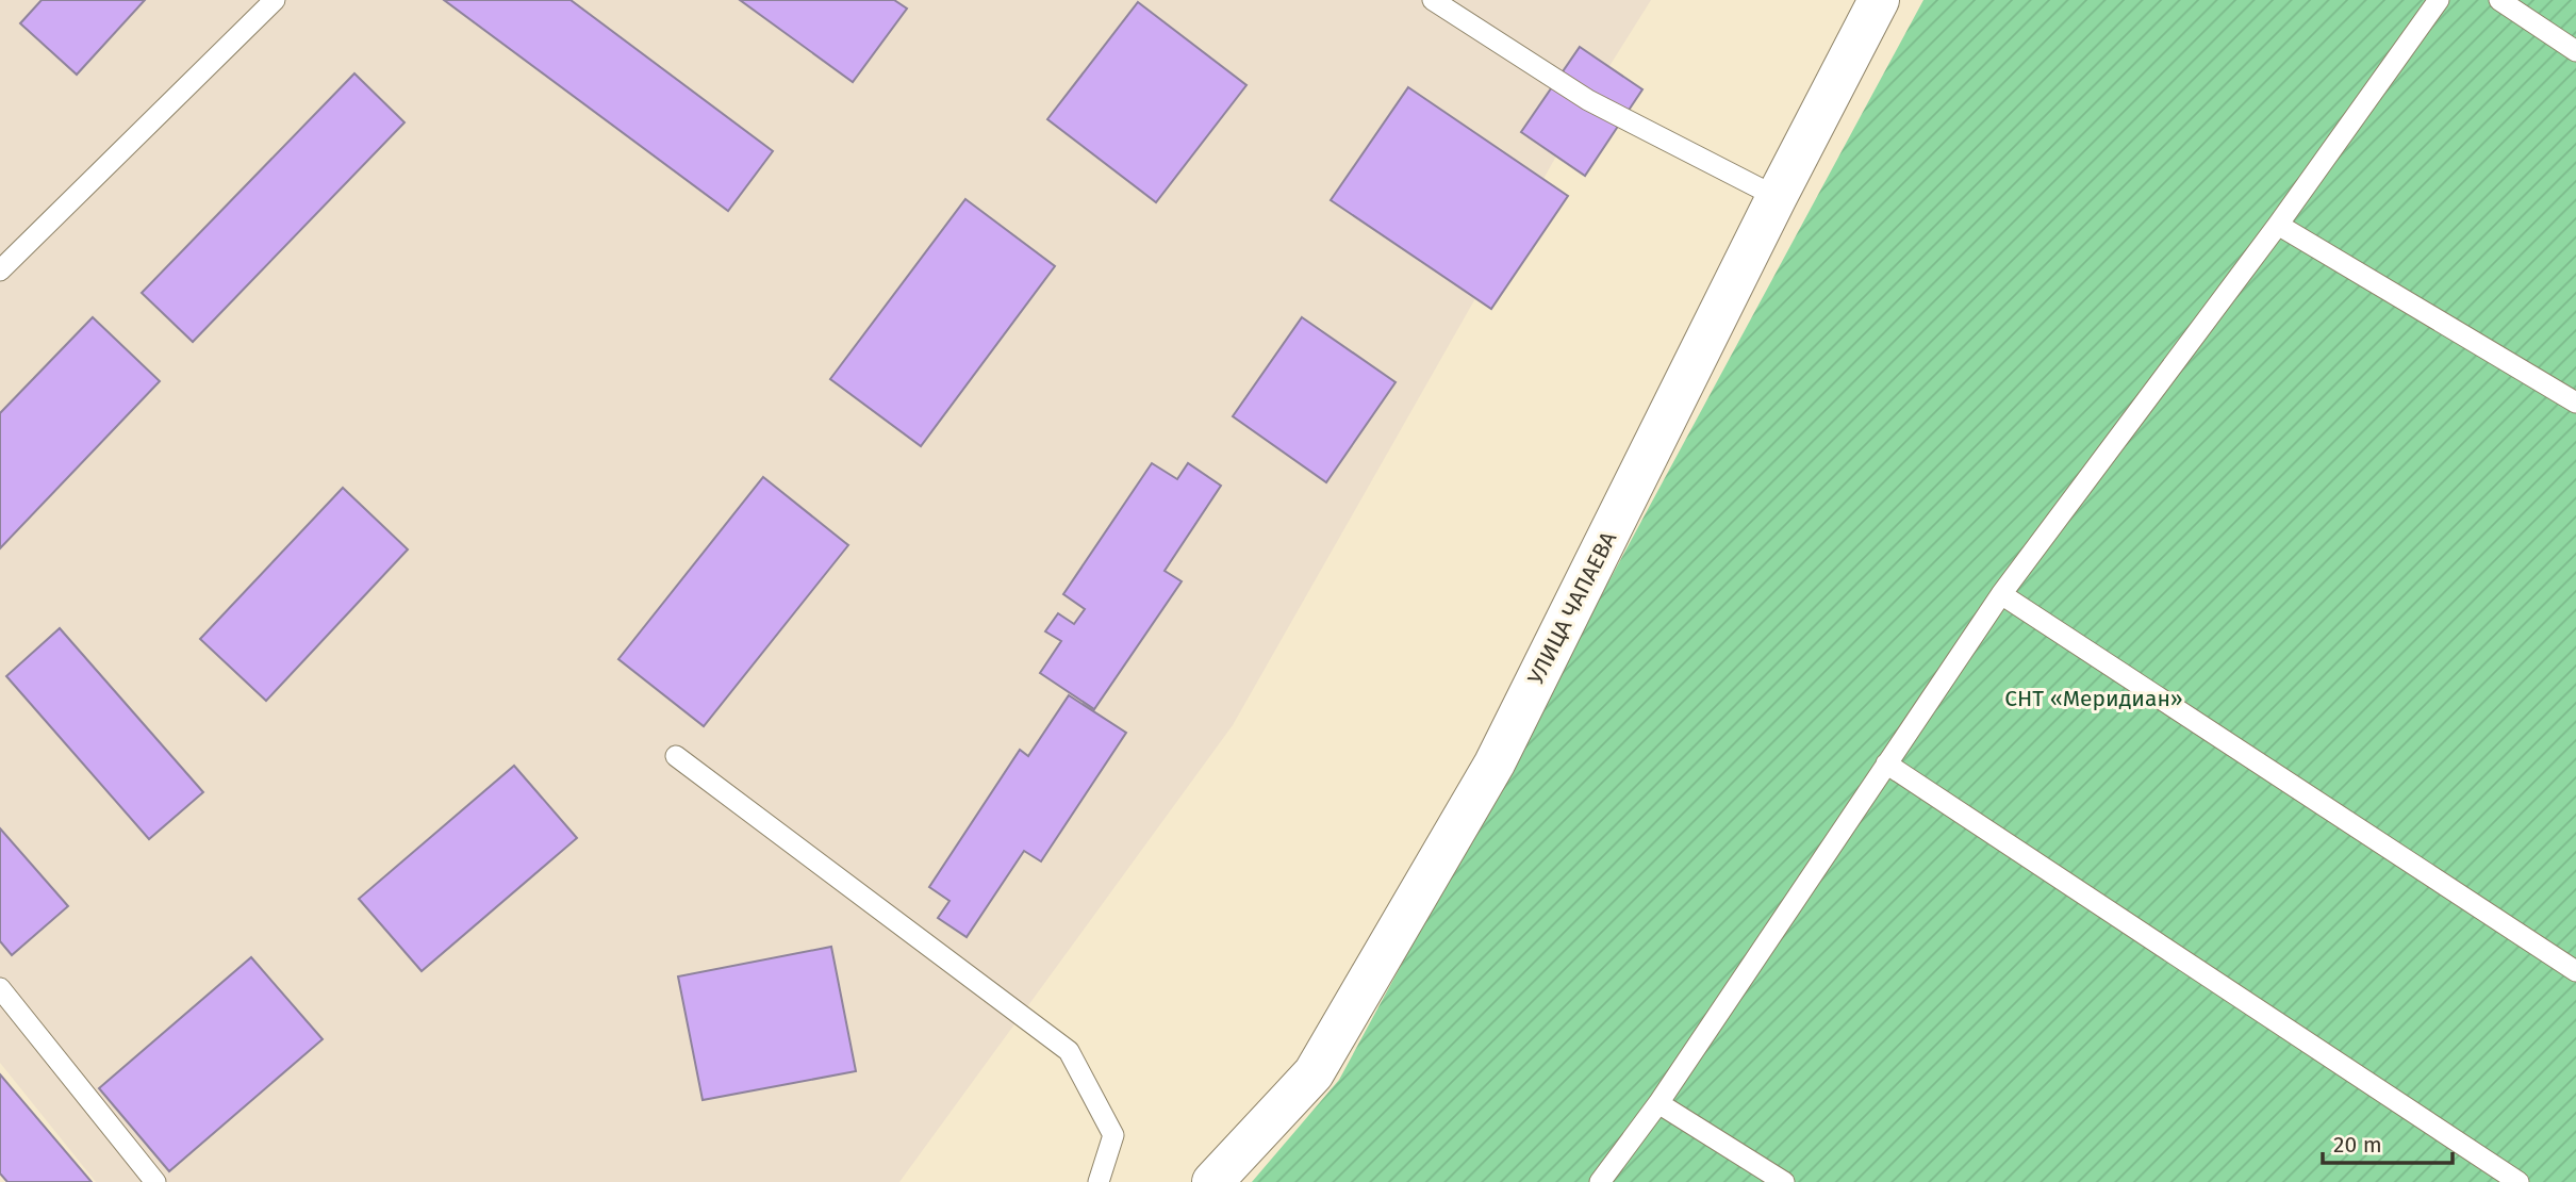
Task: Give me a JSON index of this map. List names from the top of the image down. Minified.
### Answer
{"streets":{"street":["УЛИЦА ЧАПАЕВА"]},"parks":["СНТ «Меридиан»"],"scale_bar":"20 m"}
